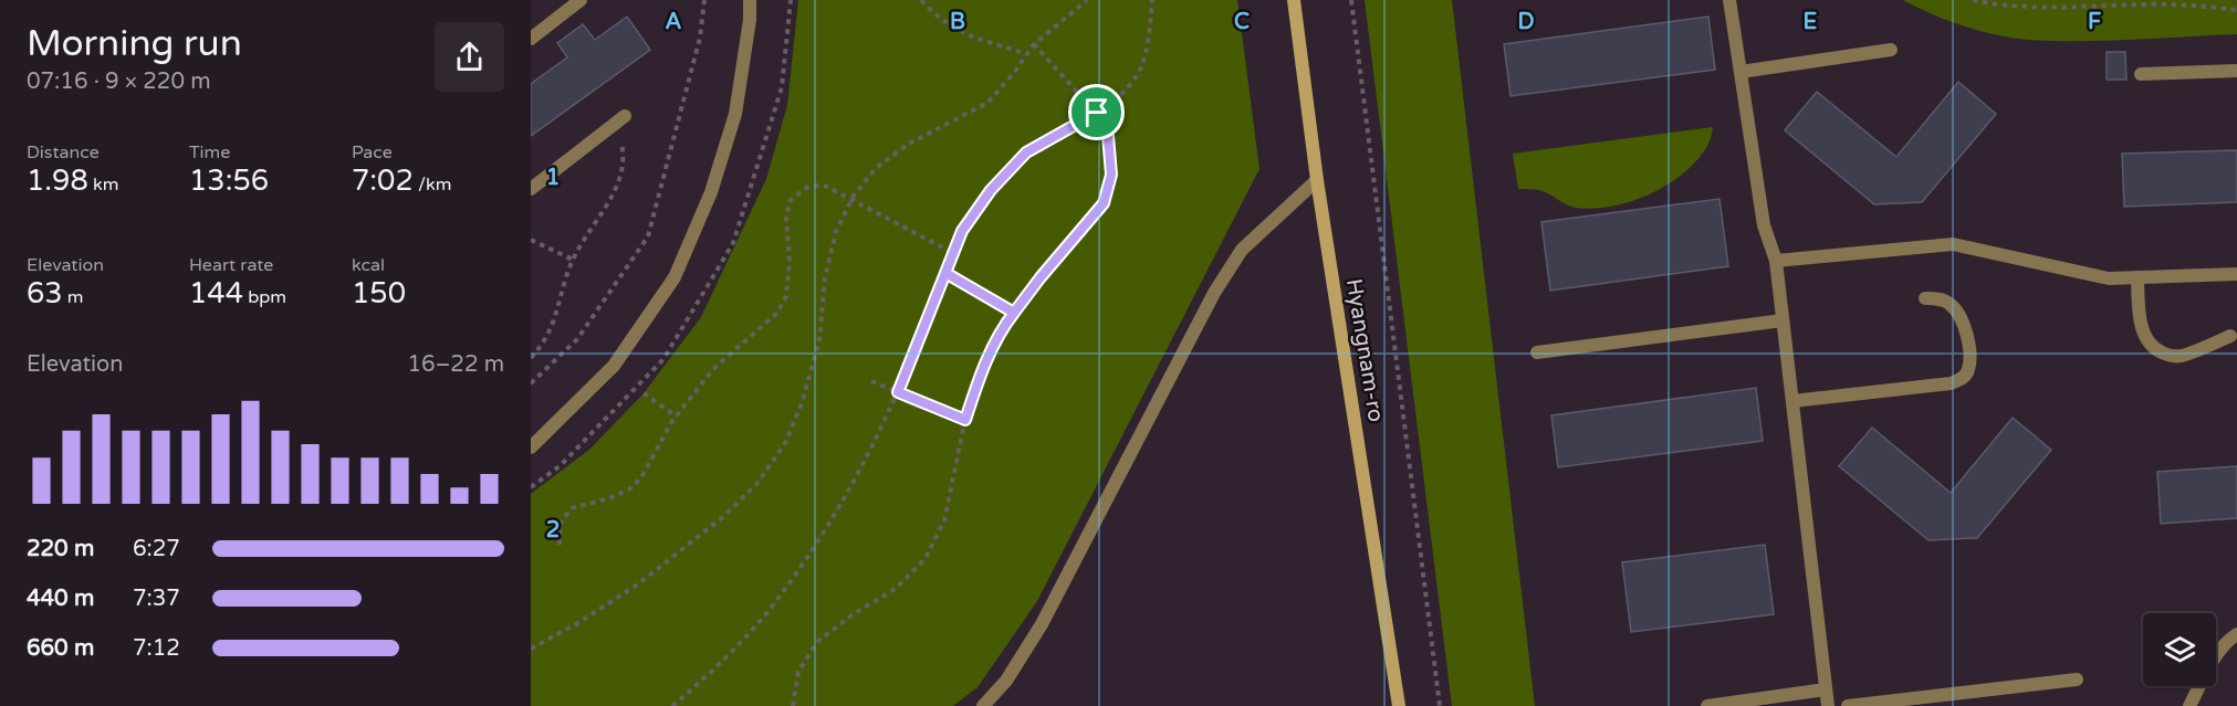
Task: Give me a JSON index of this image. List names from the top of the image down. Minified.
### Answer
{"streets":{"street":["Hyangnam-ro"]},"page":{"heading":["Morning run","07:16 · 9 × 220 m"],"stats":[["Distance","1.98 km"],["Time","13:56"],["Pace","7:02 /km"],["Elevation","63 m"],["Heart rate","144 bpm"],["kcal","150"]],"chart":["Elevation","16–22 m"],"list":[{"name":"220 m","note":"6:27"},{"name":"440 m","note":"7:37"},{"name":"660 m","note":"7:12"}]},"grid":{"columns":["A","B","C","D","E","F"],"rows":["1","2"]}}
